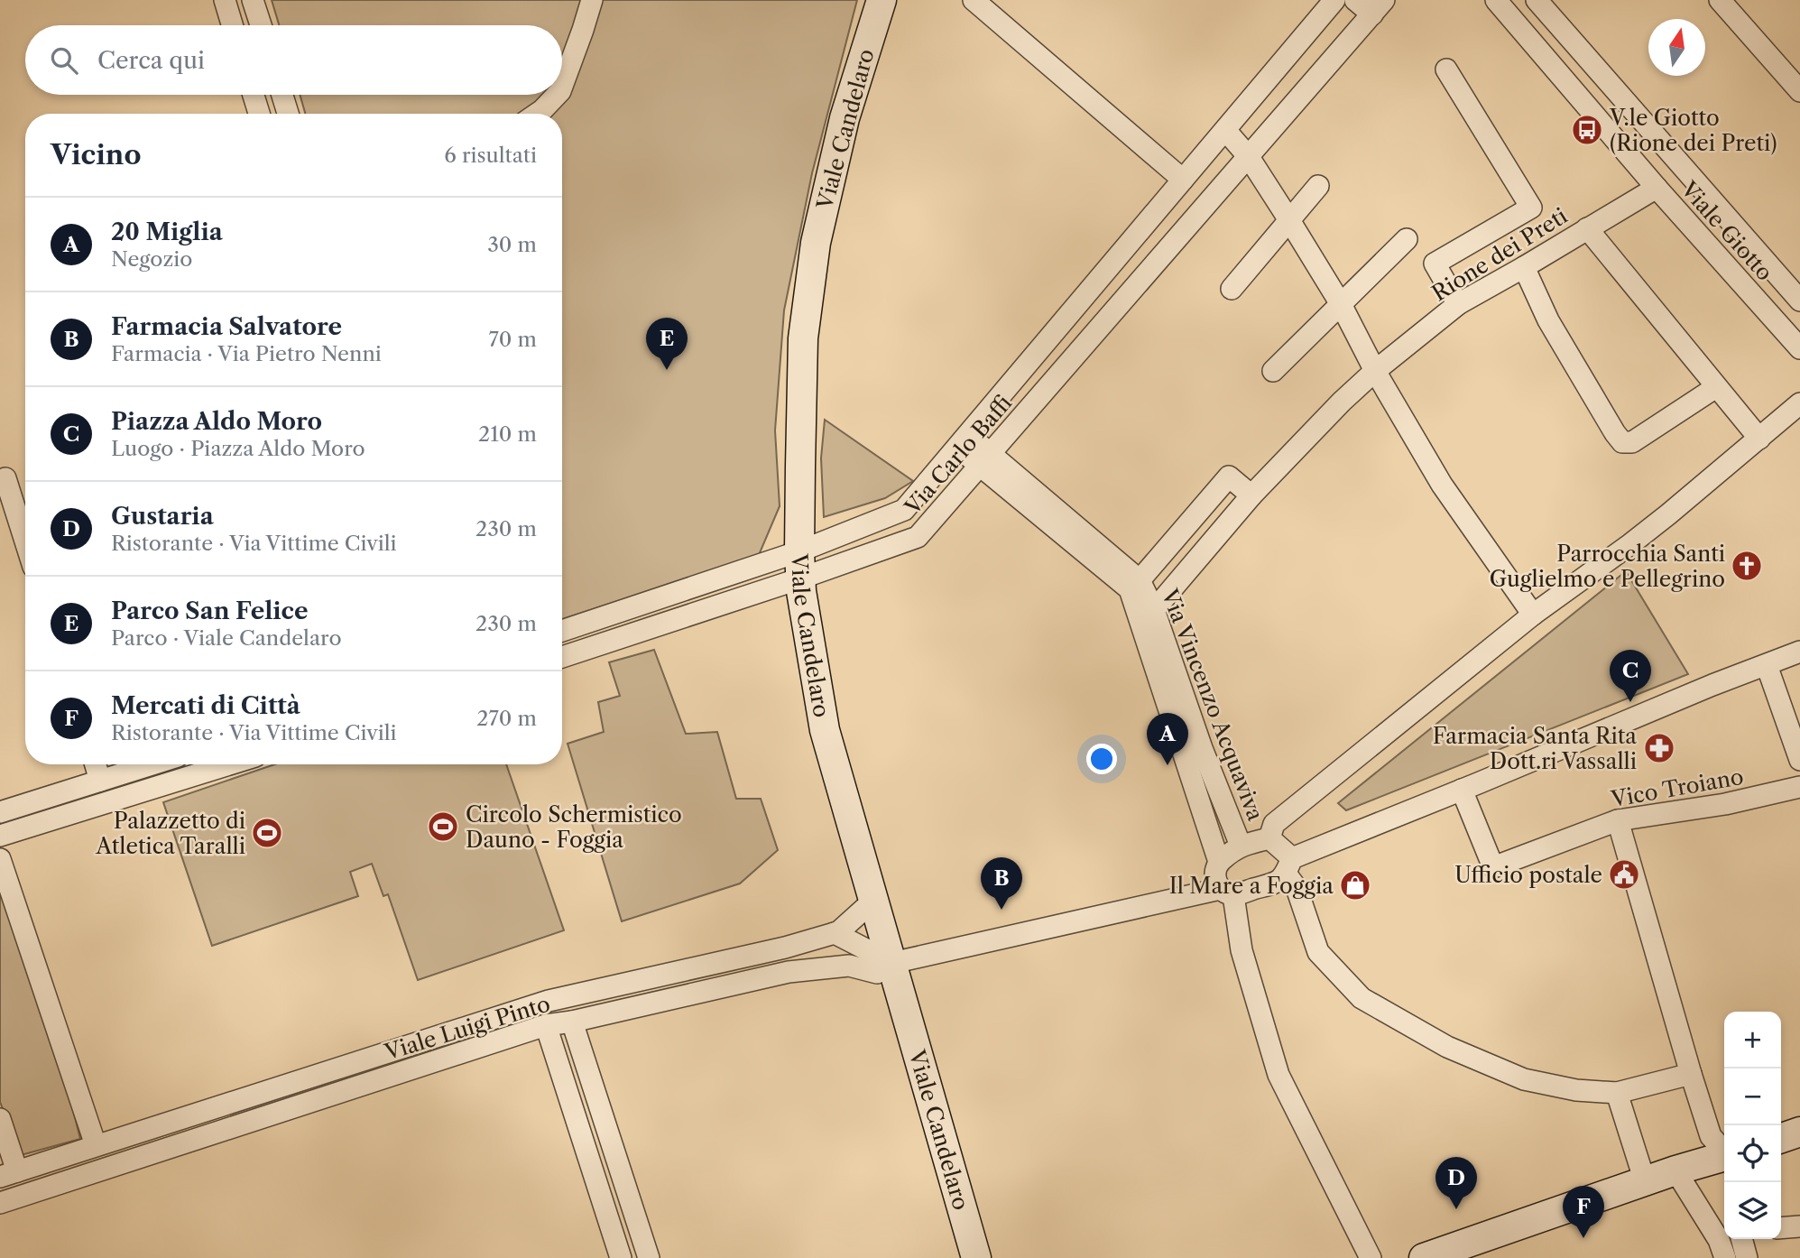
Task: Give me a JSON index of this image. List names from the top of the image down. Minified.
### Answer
{"streets":{"main road":["Viale Candelaro"],"street":["Viale Giotto","Rione dei Preti","Via Carlo Baffi","Via Vincenzo Acquaviva","Vico Troiano","Viale Luigi Pinto"]},"crossings":[["Viale Candelaro","Via Carlo Baffi"],["Viale Candelaro","Viale Luigi Pinto"],["Viale Giotto","Rione dei Preti"],["Rione dei Preti","Via Vincenzo Acquaviva"],["Via Carlo Baffi","Via Vincenzo Acquaviva"],["Via Vincenzo Acquaviva","Viale Luigi Pinto"],["Vico Troiano","Viale Luigi Pinto"]],"places":{"bus stop":["V.le Giotto (Rione dei Preti)"],"church":["Parrocchia Santi Guglielmo e Pellegrino"],"pharmacy":["Farmacia Santa Rita Dott.ri Vassalli"],"sports":["Circolo Schermistico Dauno - Foggia","Palazzetto di Atletica Taralli"],"public building":["Ufficio postale"],"shop":["Il Mare a Foggia"]},"north":"top","page":{"search":"Cerca qui","heading":["Vicino","6 risultati"],"list":[{"mark":"A","name":"20 Miglia","note":"Negozio","value":"30 m"},{"mark":"B","name":"Farmacia Salvatore","note":"Farmacia · Via Pietro Nenni","value":"70 m"},{"mark":"C","name":"Piazza Aldo Moro","note":"Luogo · Piazza Aldo Moro","value":"210 m"},{"mark":"D","name":"Gustaria","note":"Ristorante · Via Vittime Civili","value":"230 m"},{"mark":"E","name":"Parco San Felice","note":"Parco · Viale Candelaro","value":"230 m"},{"mark":"F","name":"Mercati di Città","note":"Ristorante · Via Vittime Civili","value":"270 m"}],"pins":["E","C","A","B","D","F"],"map_buttons":["+","−"]}}
